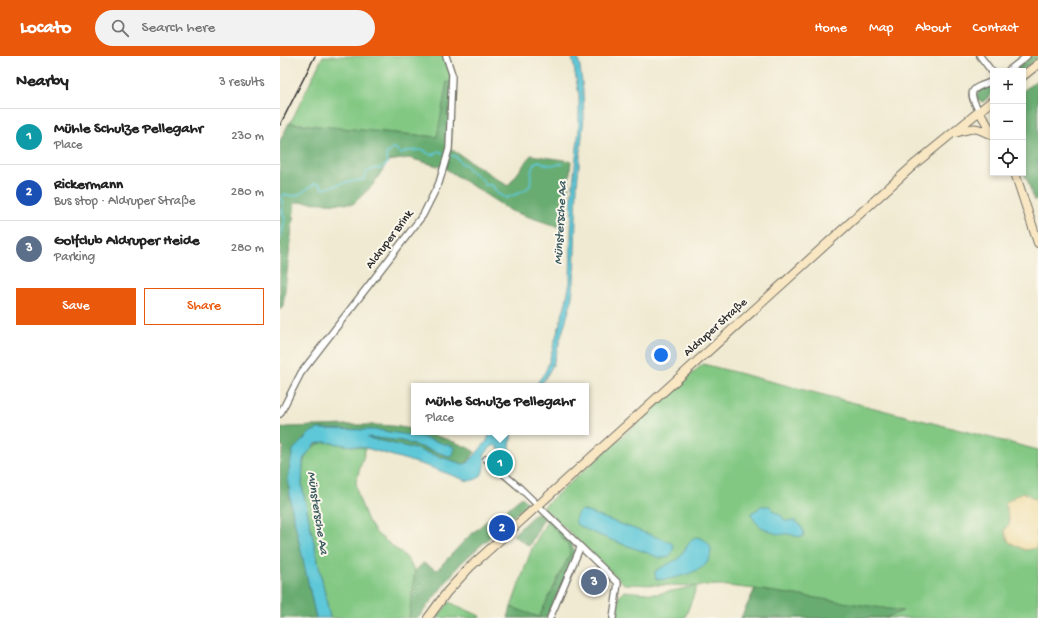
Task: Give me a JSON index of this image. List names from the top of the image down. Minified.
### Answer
{"streets":{"main road":["Aldruper Straße"],"street":["Aldruper Brink"]},"water":["Münstersche Aa"],"page":{"header":"Locato","search":"Search here","nav":["Home","Map","About","Contact"],"heading":["Nearby","3 results"],"map_buttons":["+","−"],"list":[{"mark":"1","name":"Mühle Schulze Pellegahr","note":"Place","value":"230 m"},{"mark":"2","name":"Rickermann","note":"Bus stop · Aldruper Straße","value":"280 m"},{"mark":"3","name":"Golfclub Aldruper Heide","note":"Parking","value":"280 m"}],"buttons":["Save","Share"],"popup":["Mühle Schulze Pellegahr","Place"],"pins":["1","2","3"]}}
